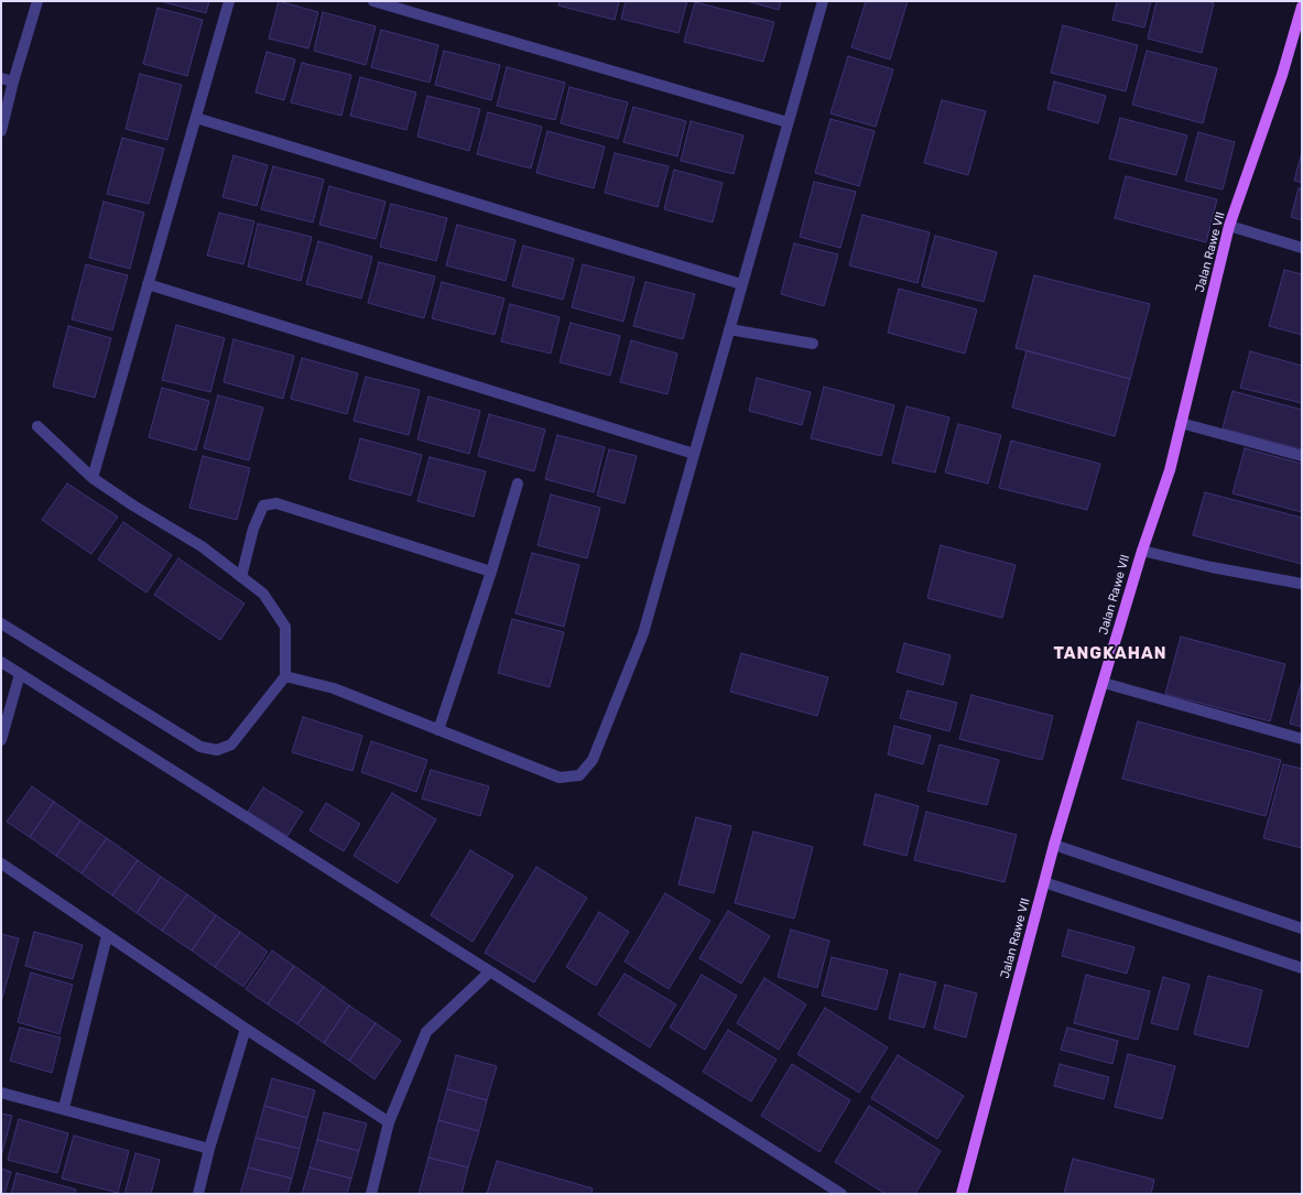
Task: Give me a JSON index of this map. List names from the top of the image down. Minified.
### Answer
{"streets":{"main road":["Jalan Rawe VII"]},"districts":["TANGKAHAN"]}
